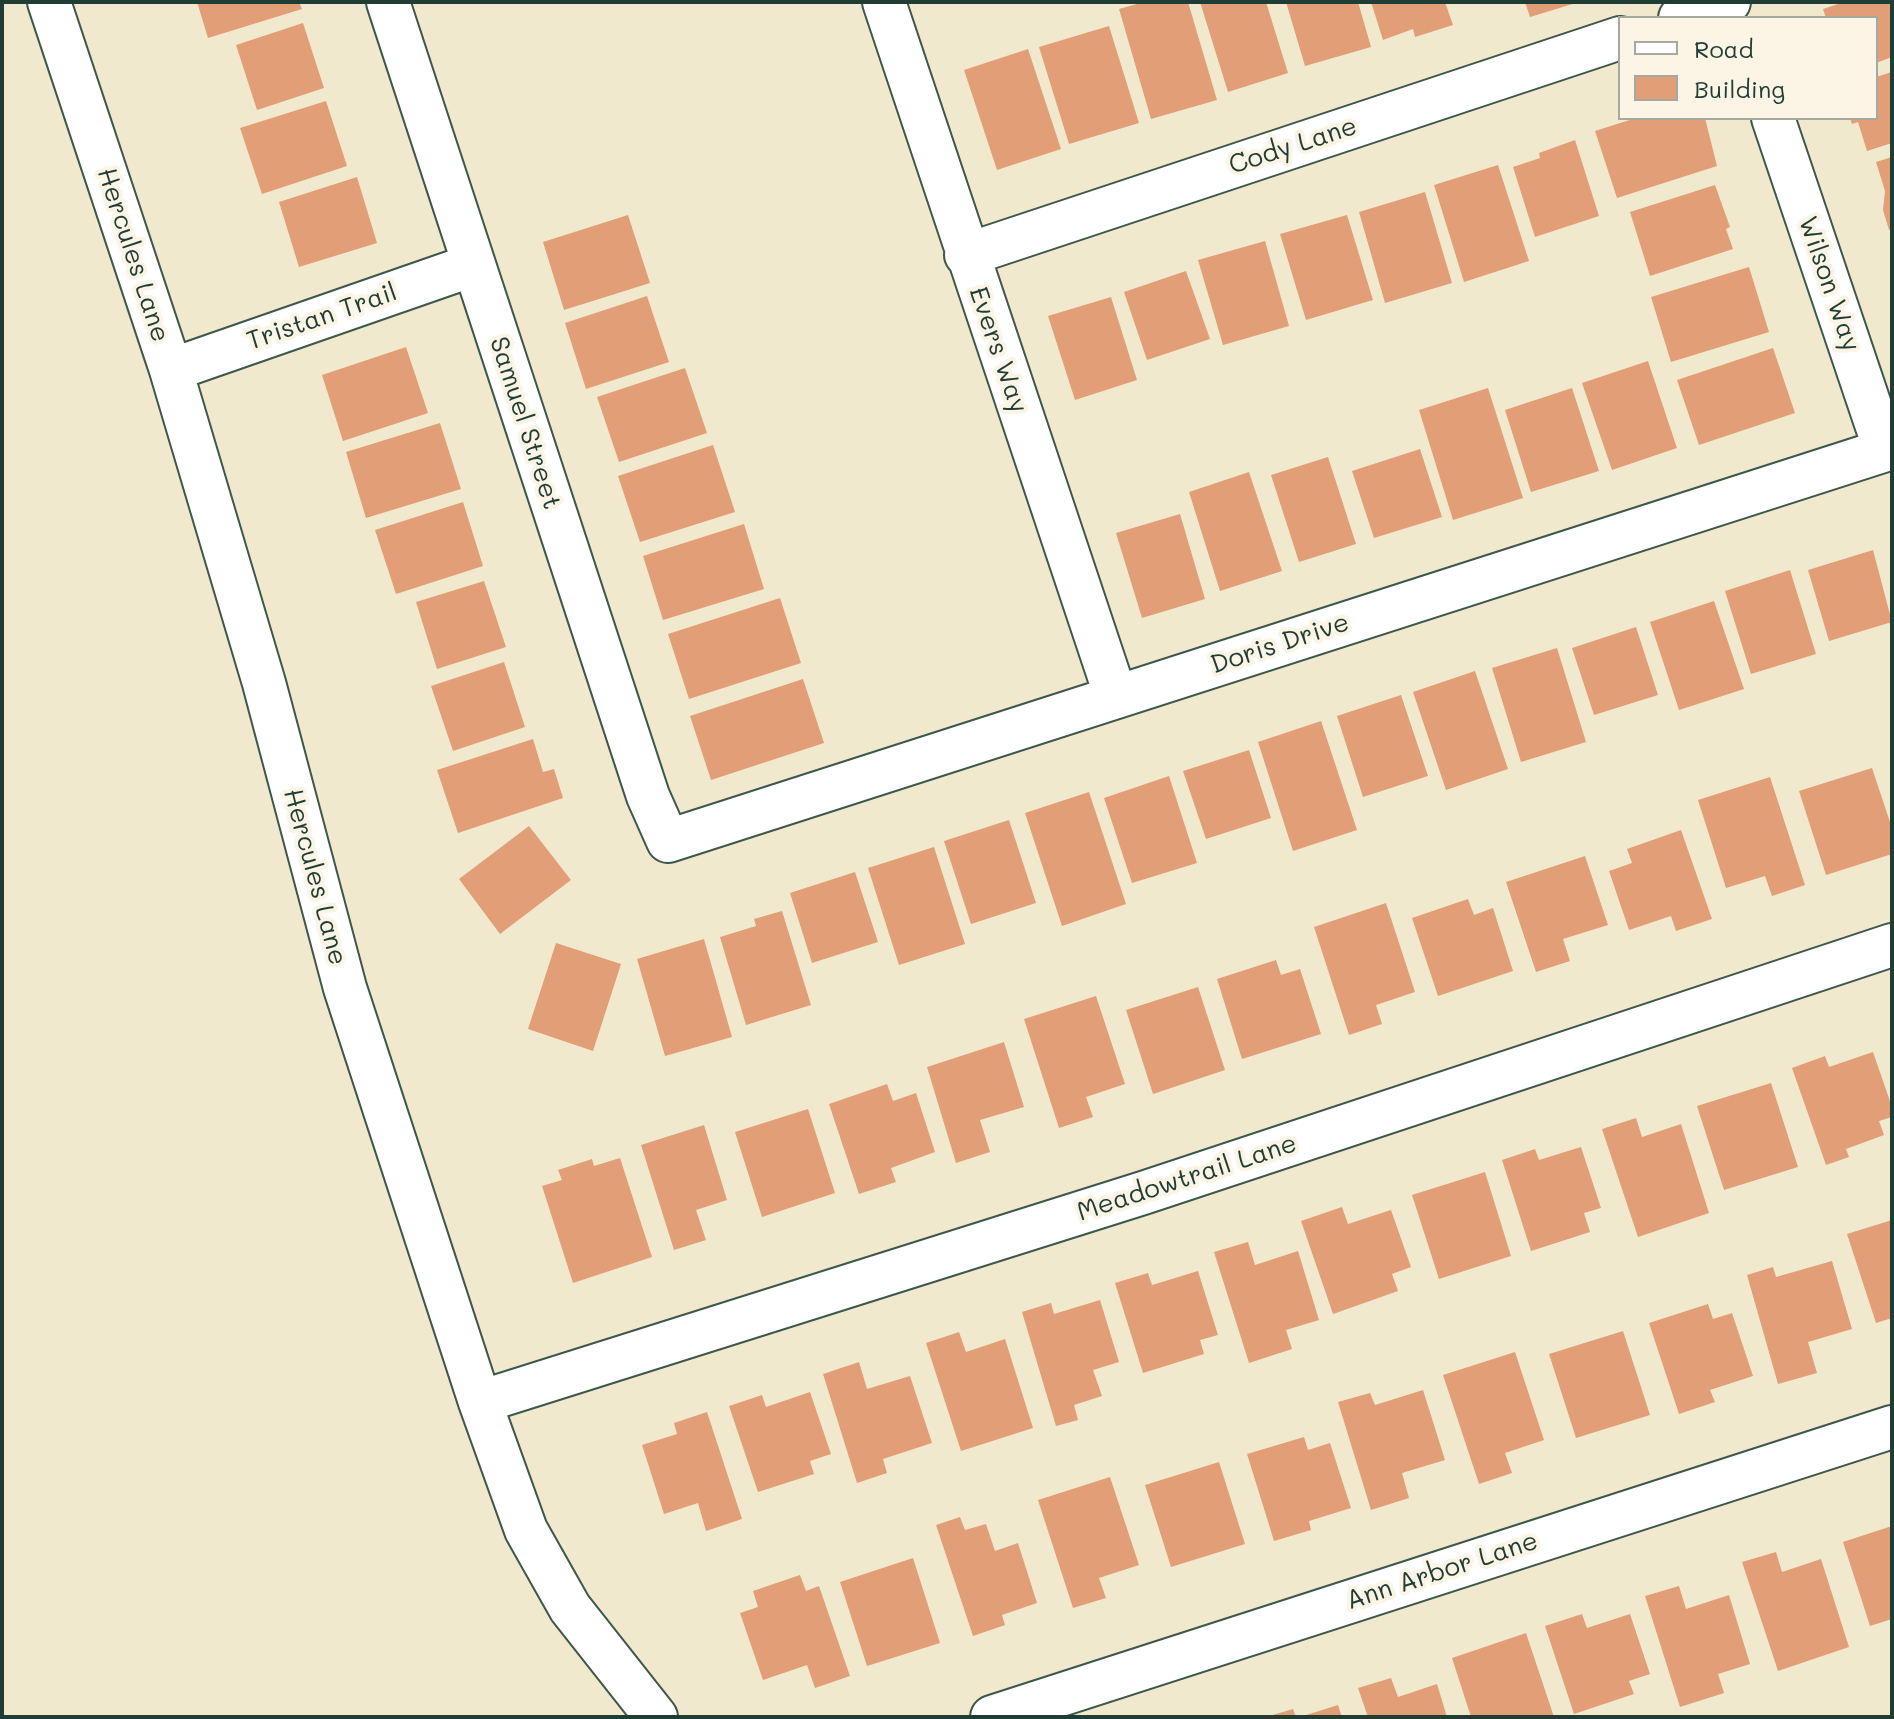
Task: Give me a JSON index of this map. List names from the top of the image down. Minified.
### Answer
{"streets":{"street":["Cody Lane","Hercules Lane","Wilson Way","Tristan Trail","Evers Way","Samuel Street","Doris Drive","Meadowtrail Lane","Ann Arbor Lane"]},"crossings":[["Cody Lane","Evers Way"],["Hercules Lane","Tristan Trail"],["Hercules Lane","Meadowtrail Lane"],["Wilson Way","Doris Drive"],["Tristan Trail","Samuel Street"],["Evers Way","Doris Drive"],["Samuel Street","Doris Drive"]],"legend":["Road","Building"]}
